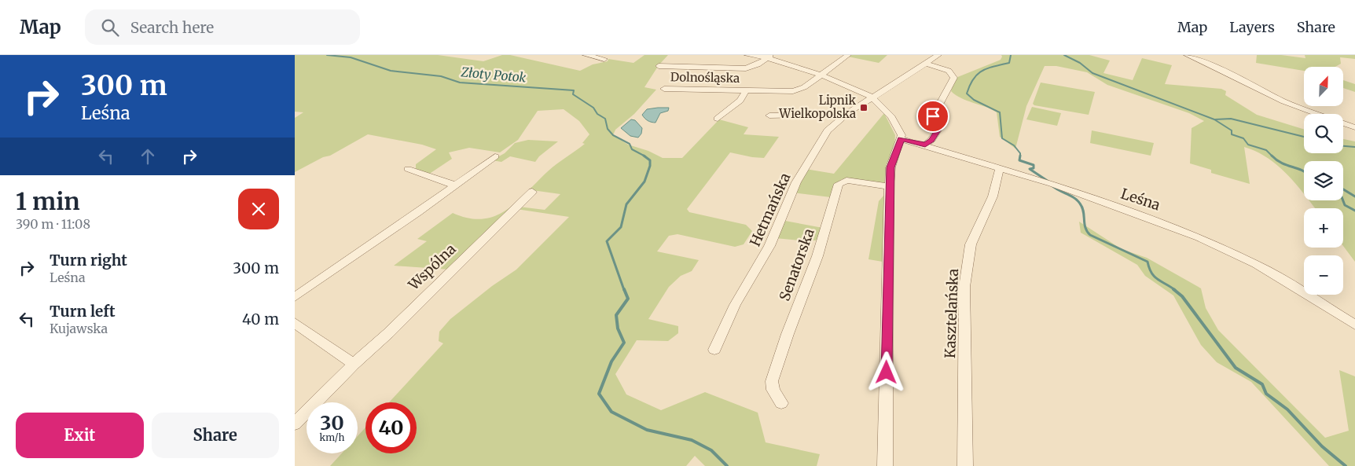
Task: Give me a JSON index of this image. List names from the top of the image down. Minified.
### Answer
{"streets":{"street":["Dolnośląska","Leśna","Hetmańska","Senatorska","Wspólna","Kasztelańska"]},"crossings":[["Leśna","Kasztelańska"]],"water":["Złoty Potok"],"places":{"transit":["Lipnik Wielkopolska"]},"north":"top right","page":{"header":"Map","search":"Search here","nav":["Map","Layers","Share"],"turn":["300 m","Leśna"],"map_buttons":["+","−"],"heading":["1 min","390 m · 11:08"],"list":[{"name":"Turn right","note":"Leśna","value":"300 m"},{"name":"Turn left","note":"Kujawska","value":"40 m"}],"speed":"30 km/h","limit":"40","buttons":["Exit","Share"]}}
